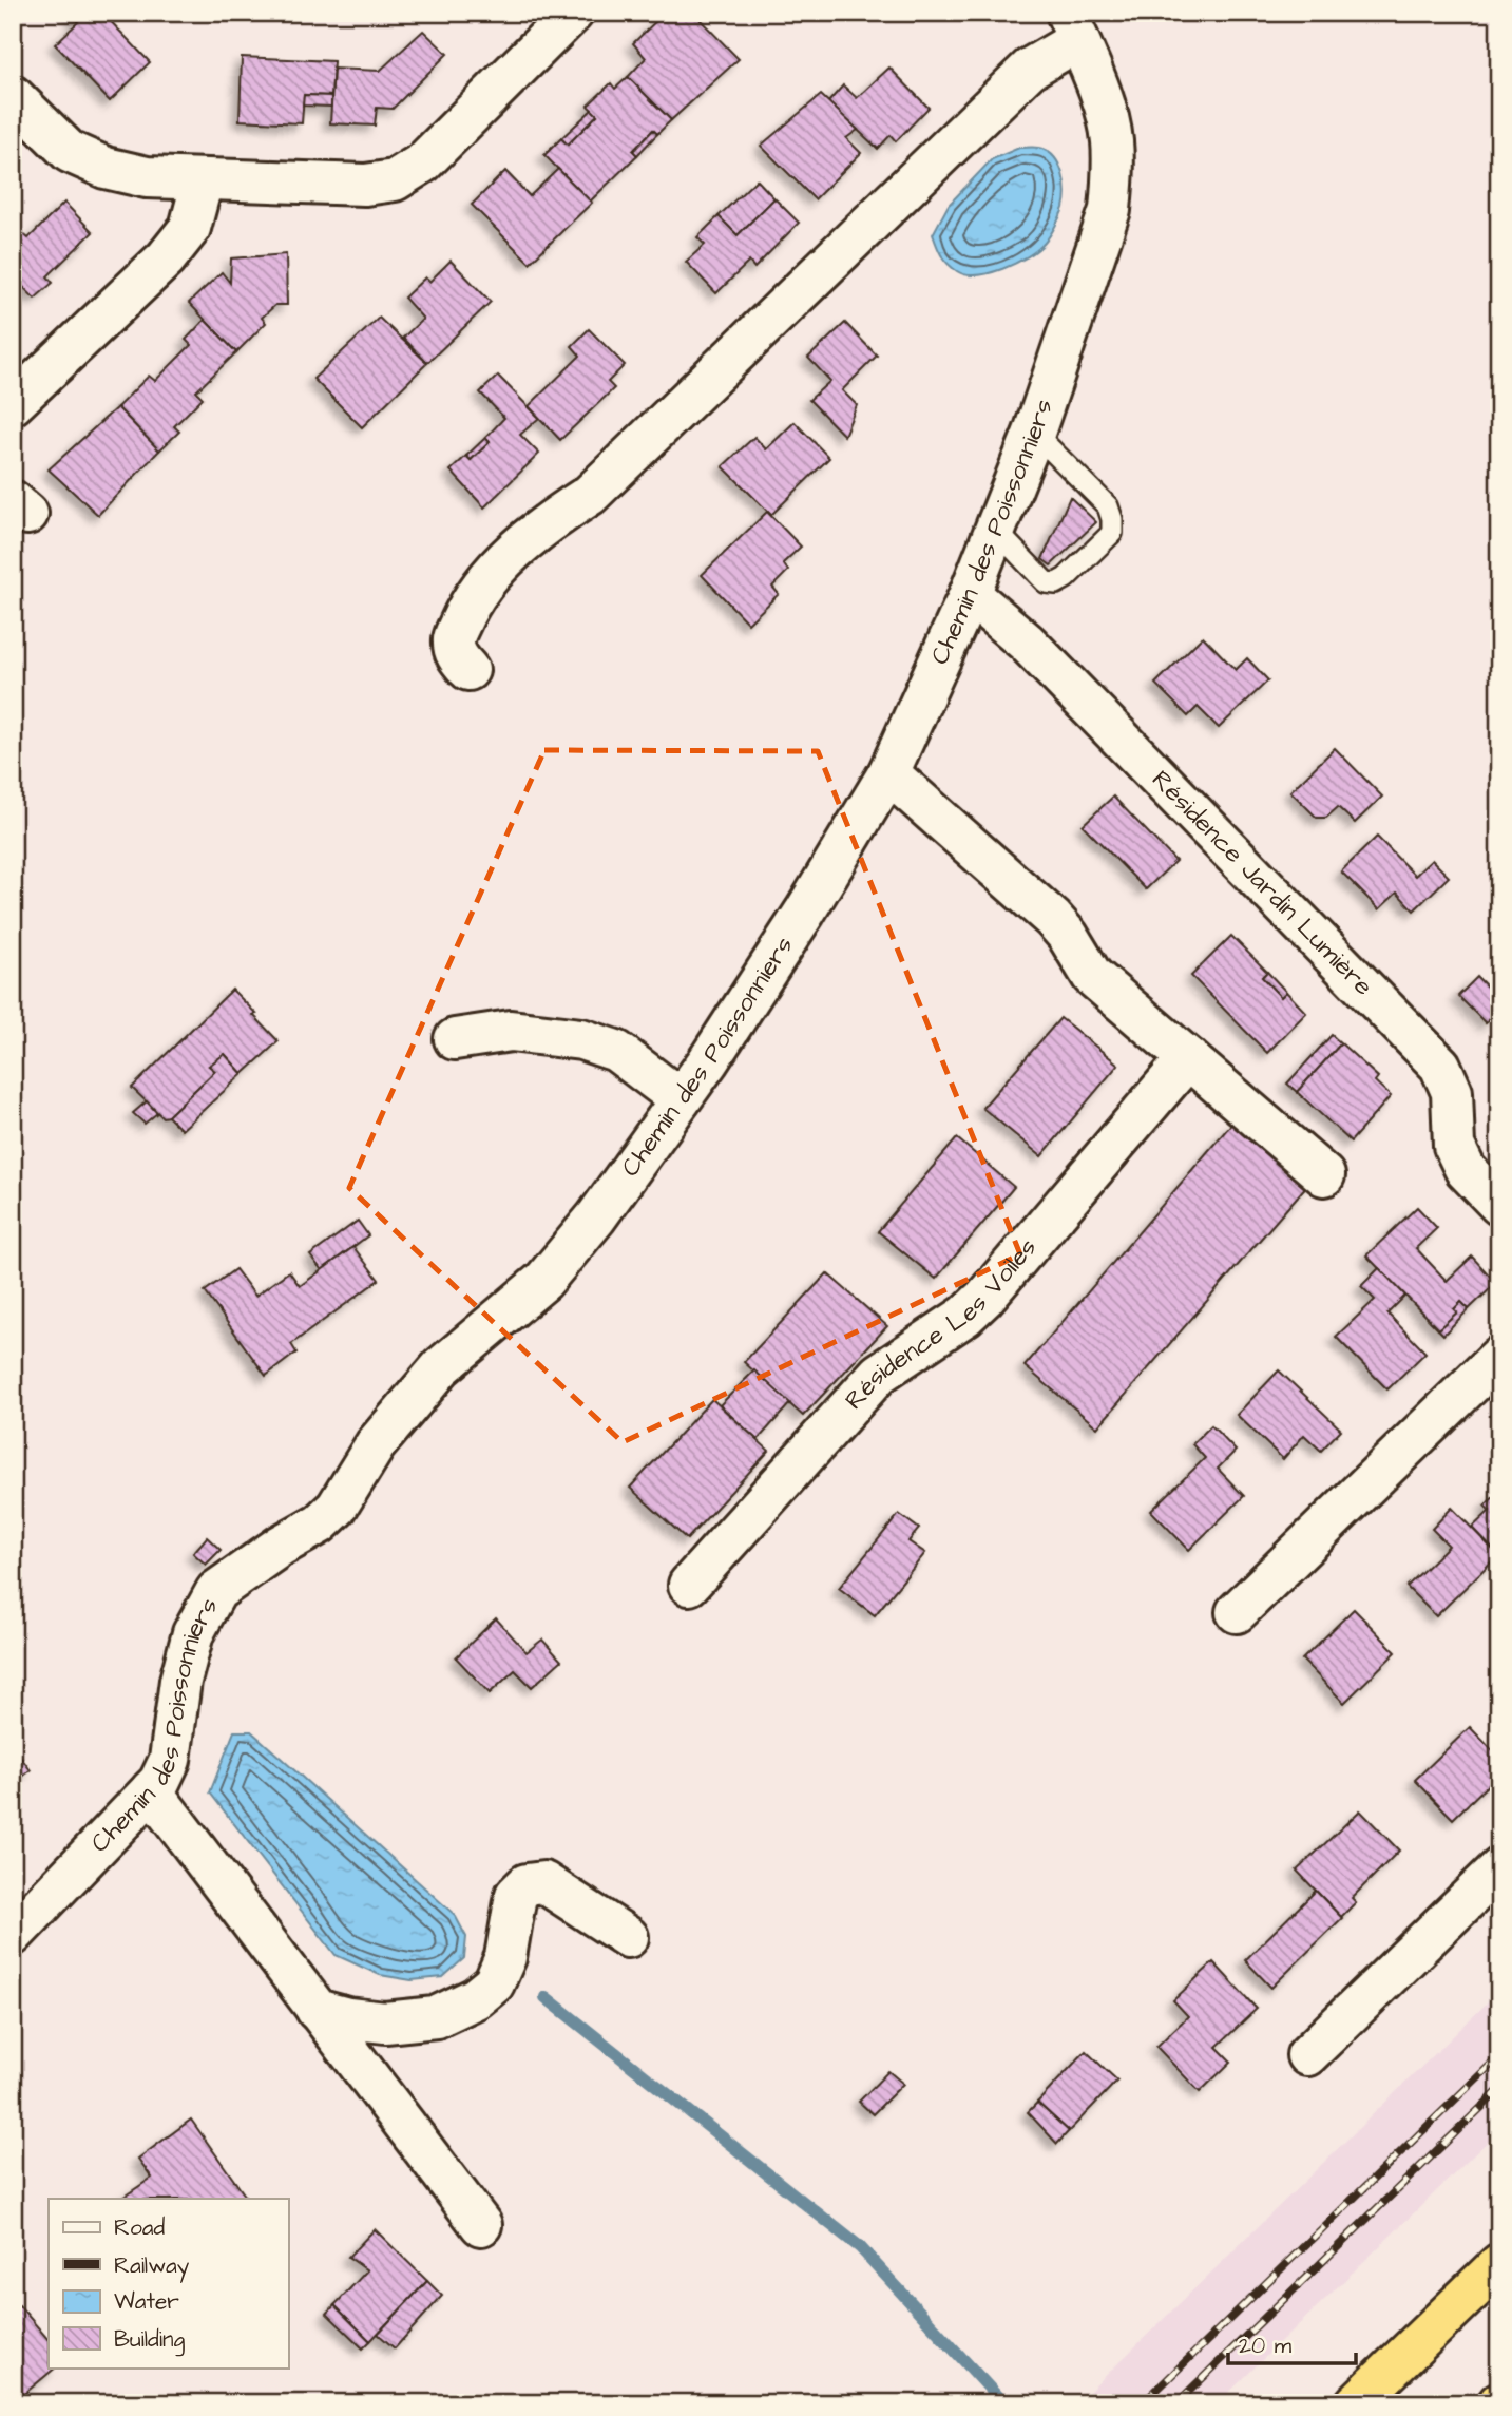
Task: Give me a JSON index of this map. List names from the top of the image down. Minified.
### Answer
{"streets":{"street":["Chemin des Poissonniers","Résidence Jardin Lumière","Résidence Les Voiles"]},"crossings":[["Chemin des Poissonniers","Résidence Jardin Lumière"]],"legend":["Road","Railway","Water","Building"],"scale_bar":"20 m"}
